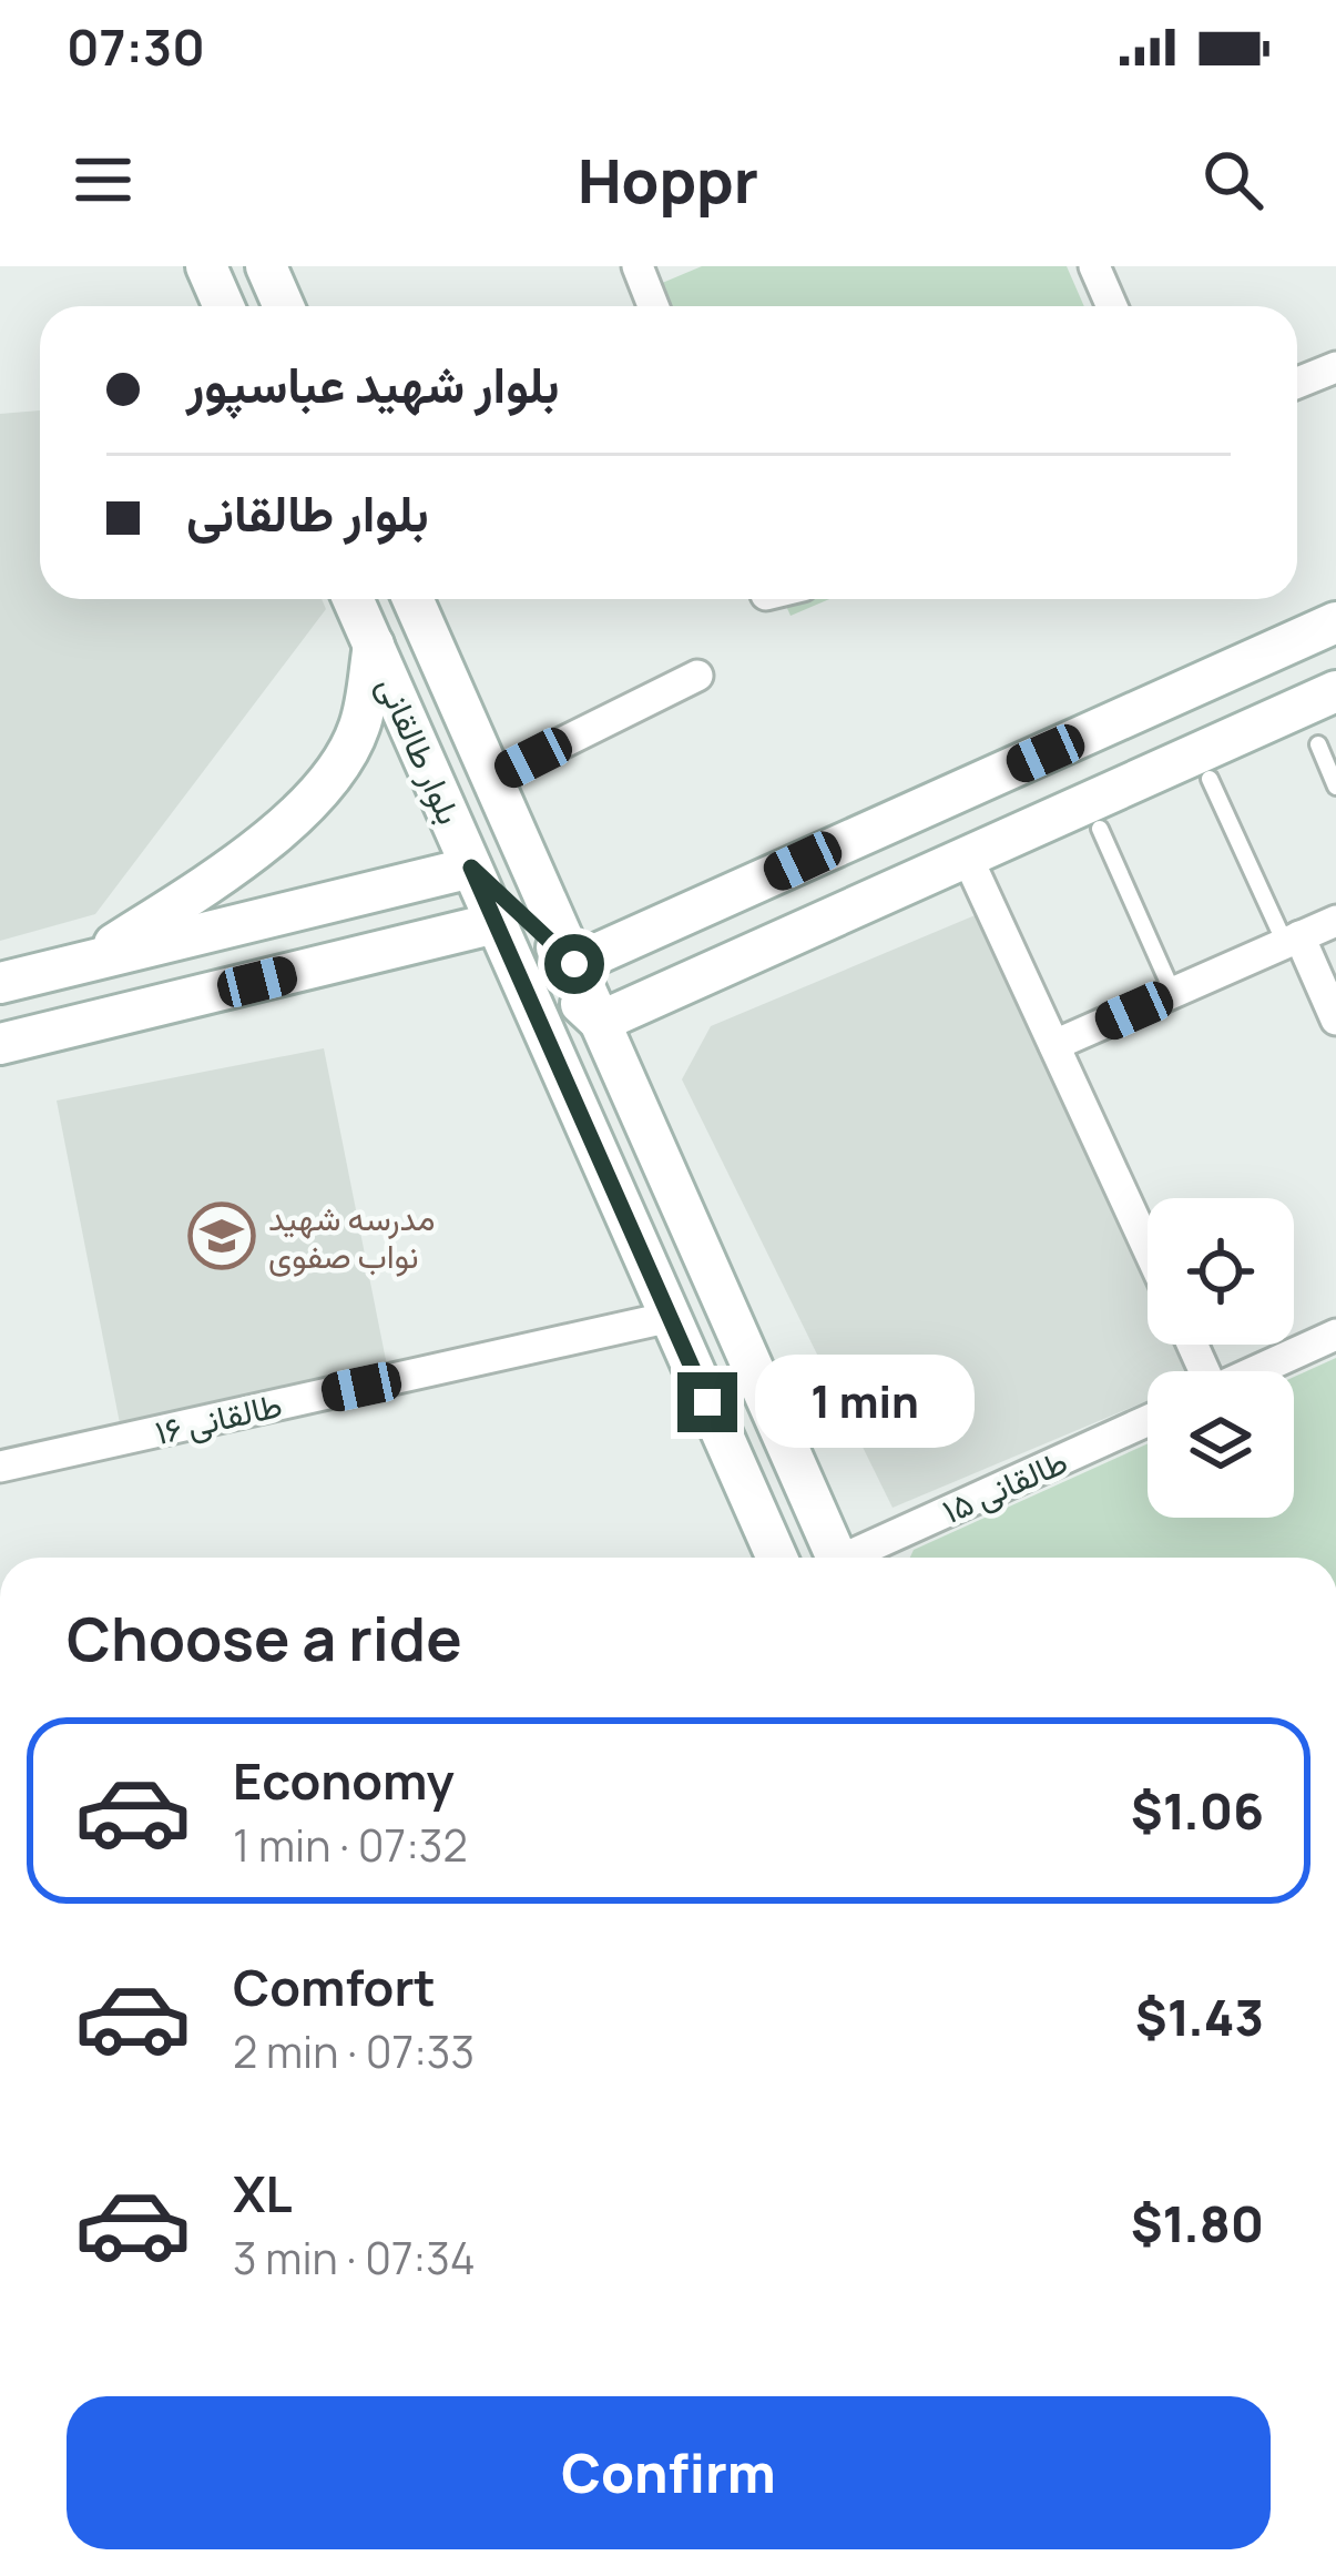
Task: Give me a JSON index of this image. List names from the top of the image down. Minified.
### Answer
{"streets":{"main road":["بلوار طالقانی"],"street":["طالقانی ۱۶","طالقانی ۱۵"]},"crossings":[["بلوار طالقانی","طالقانی ۱۶"]],"places":{"school or university":["مدرسه شهید نواب صفوی"]},"page":{"status":"07:30","header":"Hoppr","banner":["بلوار شهید عباسپور","بلوار طالقانی"],"bubble":"1 min","heading":"Choose a ride","list":[{"name":"Economy","note":"1 min · 07:32","value":"$1.06"},{"name":"Comfort","note":"2 min · 07:33","value":"$1.43"},{"name":"XL","note":"3 min · 07:34","value":"$1.80"}],"buttons":"Confirm"}}
